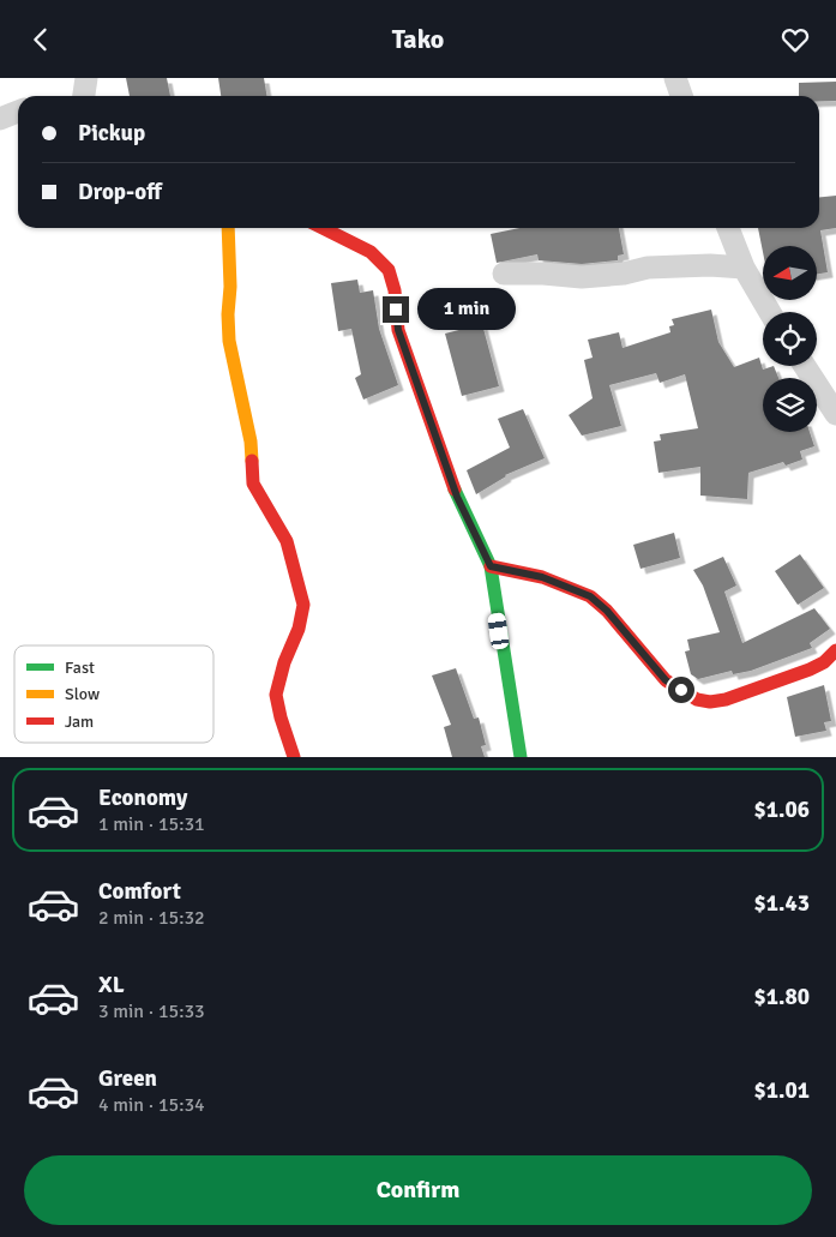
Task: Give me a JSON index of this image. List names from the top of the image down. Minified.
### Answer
{"legend":["Fast","Slow","Jam"],"north":"left","page":{"header":"Tako","banner":["Pickup","Drop-off"],"bubble":"1 min","list":[{"name":"Economy","note":"1 min · 15:31","value":"$1.06"},{"name":"Comfort","note":"2 min · 15:32","value":"$1.43"},{"name":"XL","note":"3 min · 15:33","value":"$1.80"},{"name":"Green","note":"4 min · 15:34","value":"$1.01"}],"buttons":"Confirm"}}
